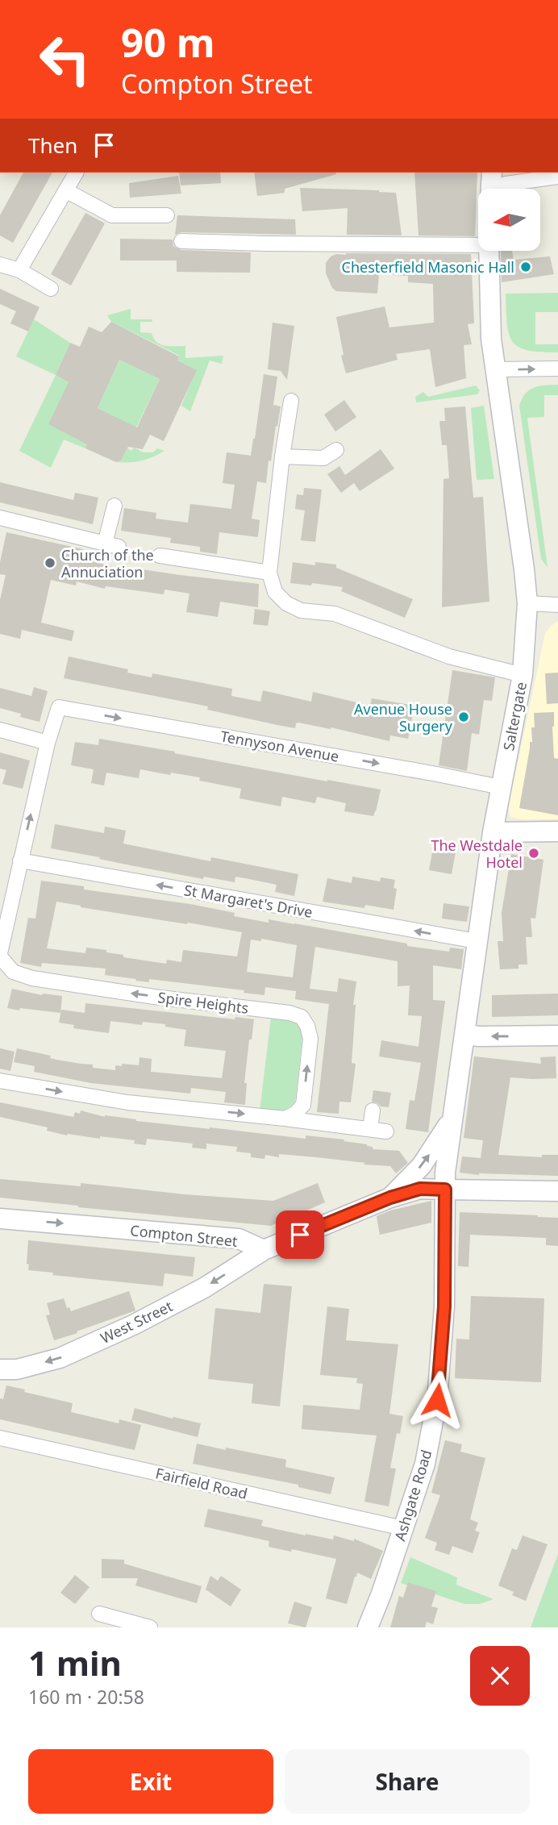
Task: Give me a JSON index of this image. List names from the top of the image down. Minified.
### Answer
{"streets":{"street":["Saltergate","Tennyson Avenue","St Margaret's Drive","Spire Heights","Compton Street","West Street","Fairfield Road","Ashgate Road"]},"crossings":[["Saltergate","Tennyson Avenue"],["Saltergate","St Margaret's Drive"],["Saltergate","Ashgate Road"],["Compton Street","West Street"],["Fairfield Road","Ashgate Road"]],"one_way":["Tennyson Avenue","St Margaret's Drive","West Street"],"places":["Chesterfield Masonic Hall","Church of the Annuciation","Avenue House Surgery","The Westdale Hotel"],"north":"left","page":{"turn":["90 m","Compton Street"],"then":"Then","heading":["1 min","160 m · 20:58"],"buttons":["Exit","Share"]}}
